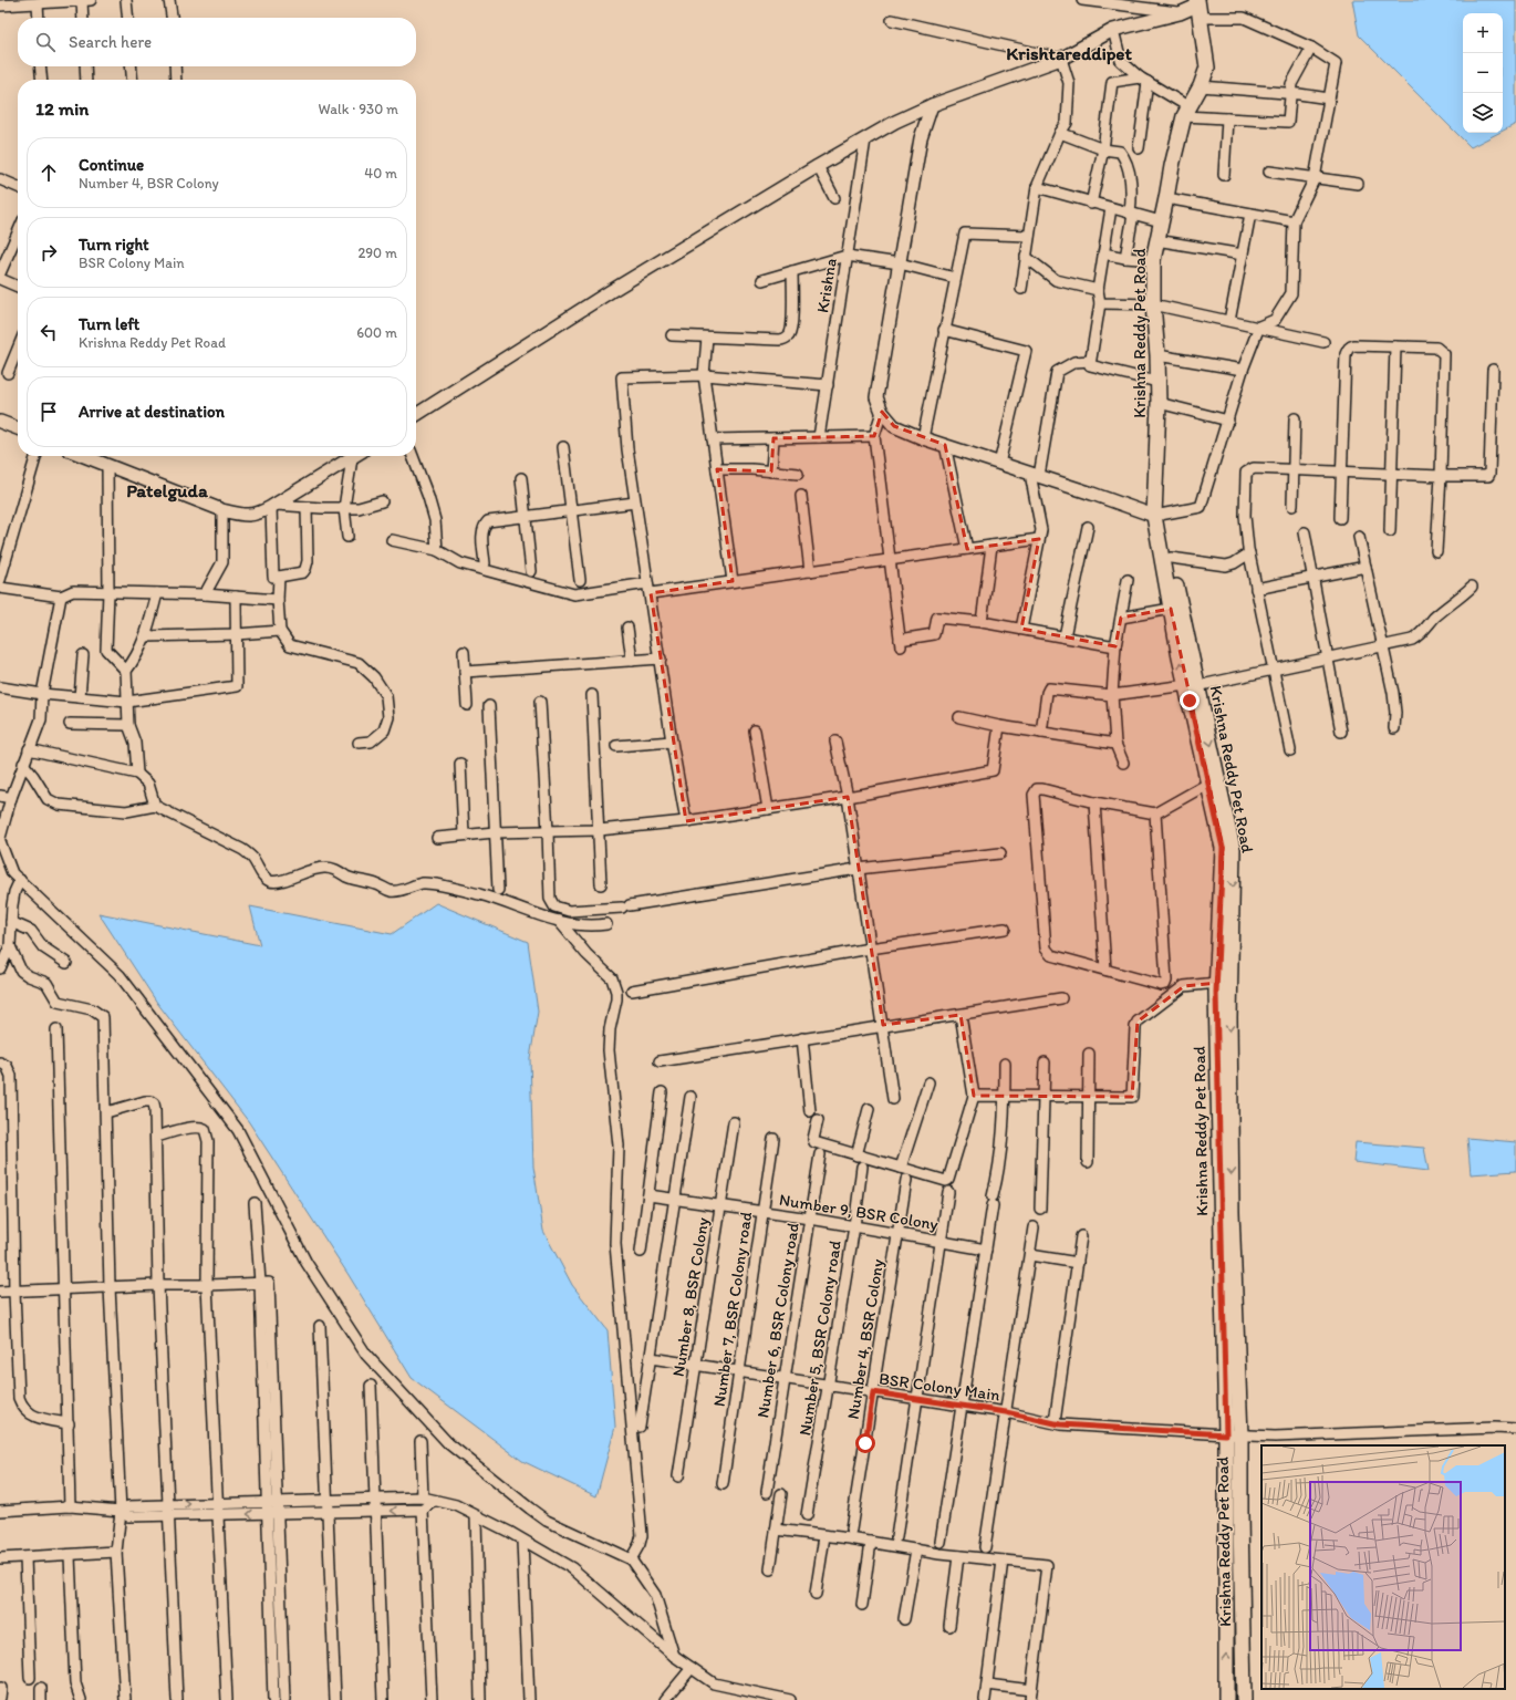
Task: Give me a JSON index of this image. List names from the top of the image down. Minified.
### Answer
{"streets":{"main road":["Krishna Reddy Pet Road"],"street":["Krishna","Number 9, BSR Colony","Number 8, BSR Colony","Number 7, BSR Colony road","Number 6, BSR Colony road","Number 5, BSR Colony road","Number 4, BSR Colony","BSR Colony Main"]},"crossings":[["Krishna Reddy Pet Road","BSR Colony Main"],["Number 9, BSR Colony","Number 8, BSR Colony"],["Number 9, BSR Colony","Number 7, BSR Colony road"],["Number 9, BSR Colony","Number 6, BSR Colony road"],["Number 9, BSR Colony","Number 5, BSR Colony road"],["Number 9, BSR Colony","Number 4, BSR Colony"],["Number 8, BSR Colony","BSR Colony Main"],["Number 7, BSR Colony road","BSR Colony Main"],["Number 6, BSR Colony road","BSR Colony Main"],["Number 5, BSR Colony road","BSR Colony Main"],["Number 4, BSR Colony","BSR Colony Main"]],"districts":["Krishtareddipet","Patelguda"],"page":{"map_buttons":["+","−"],"search":"Search here","heading":["12 min","Walk · 930 m"],"list":[["Continue","Number 4, BSR Colony","40 m"],["Turn right","BSR Colony Main","290 m"],["Turn left","Krishna Reddy Pet Road","600 m"],"Arrive at destination"]}}
